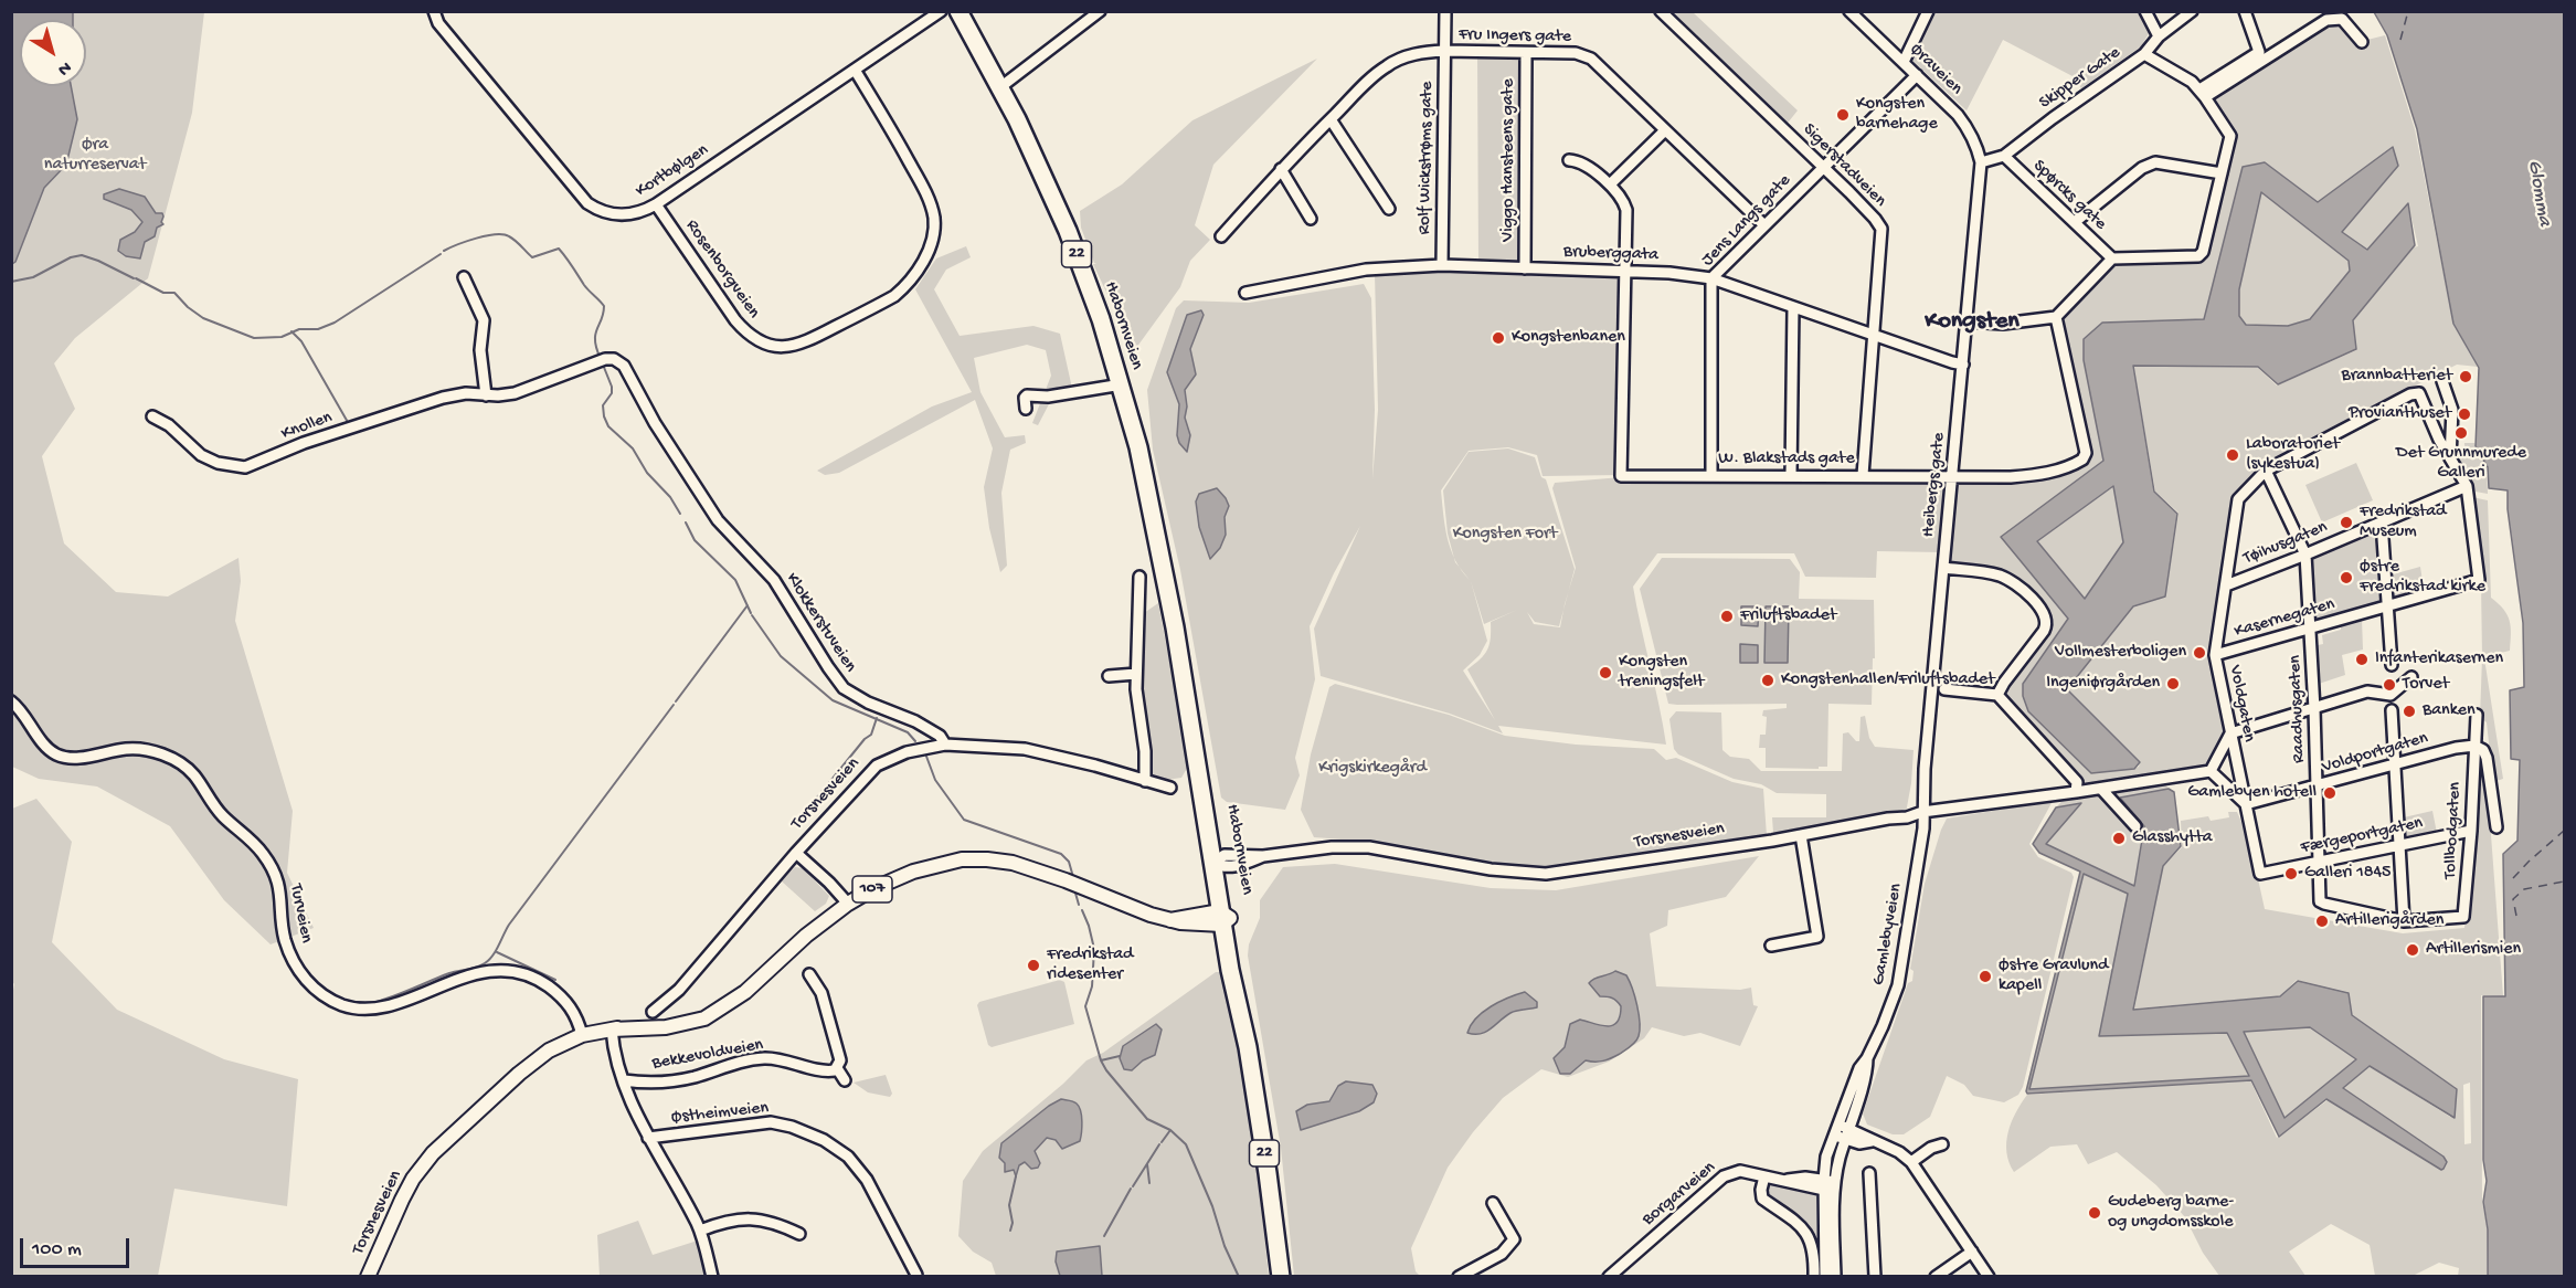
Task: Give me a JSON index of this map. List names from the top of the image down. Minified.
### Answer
{"streets":{"highway":["22","Habornveien"],"main road":["Torsnesveien","107"],"street":["Fru Ingers gate","Øraveien","Skipper Gate","Rolf Wickstrøms gate","Viggo Hansteens gate","Sigerstadveien","Kortbølgen","Spørcks gate","Jens Langs gate","Bruberggata","Rosenborgveien","Knollen","W. Blakstads gate","Heibergs gate","Tøihusgaten","Kasernegaten","Klokkerstuveien","Voldgaten","Raadhusgaten","Voldportgaten","Tollbodgaten","Færgeportgaten","Turveien","Gamlebyveien","Bekkevoldveien","Østheimveien","Borgarveien"]},"crossings":[["Fru Ingers gate","Rolf Wickstrøms gate"],["Fru Ingers gate","Viggo Hansteens gate"],["Fru Ingers gate","Jens Langs gate"],["Øraveien","Skipper Gate"],["Øraveien","Jens Langs gate"],["Øraveien","Heibergs gate"],["Skipper Gate","Spørcks gate"],["Skipper Gate","Heibergs gate"],["Rolf Wickstrøms gate","Bruberggata"],["Viggo Hansteens gate","Bruberggata"],["Sigerstadveien","Jens Langs gate"],["Sigerstadveien","Bruberggata"],["Sigerstadveien","W. Blakstads gate"],["Kortbølgen","Rosenborgveien"],["Jens Langs gate","Bruberggata"],["Jens Langs gate","W. Blakstads gate"],["Bruberggata","W. Blakstads gate"],["Bruberggata","Heibergs gate"],["Habornveien","Torsnesveien"],["Knollen","Klokkerstuveien"],["W. Blakstads gate","Heibergs gate"],["Heibergs gate","Torsnesveien"],["Heibergs gate","Gamlebyveien"],["Tøihusgaten","Kasernegaten"],["Tøihusgaten","Voldgaten"],["Tøihusgaten","Raadhusgaten"],["Kasernegaten","Voldgaten"],["Kasernegaten","Raadhusgaten"],["Klokkerstuveien","Torsnesveien"],["Voldgaten","Voldportgaten"],["Voldgaten","Færgeportgaten"],["Raadhusgaten","Voldportgaten"],["Raadhusgaten","Tollbodgaten"],["Raadhusgaten","Færgeportgaten"],["Voldportgaten","Tollbodgaten"],["Torsnesveien","Turveien"],["Torsnesveien","Gamlebyveien"],["Tollbodgaten","Færgeportgaten"],["Gamlebyveien","Borgarveien"]],"districts":["Kongsten"],"water":["Glomma"],"parks":["Øra naturreservat","Kongsten Fort","Krigskirkegård"],"places":["Kongsten barnehage","Kongstenbanen","Brannbatteriet","Provianthuset","Det Grunnmurede Galleri","Laboratoriet (sykestua)","Fredrikstad Museum","Østre Fredrikstad kirke","Friluftsbadet","Vollmesterboligen","Infanterikasernen","Kongsten treningsfelt","Kongstenhallen/Friluftsbadet","Ingeniørgården","Torvet","Banken","Gamlebyen hotell","Glasshytta","Galleri 1845","Artillerigården","Artillerismien","Fredrikstad ridesenter","Østre Gravlund kapell","Gudeberg barne- og ungdomsskole"],"scale_bar":"100 m","north":"bottom right"}
